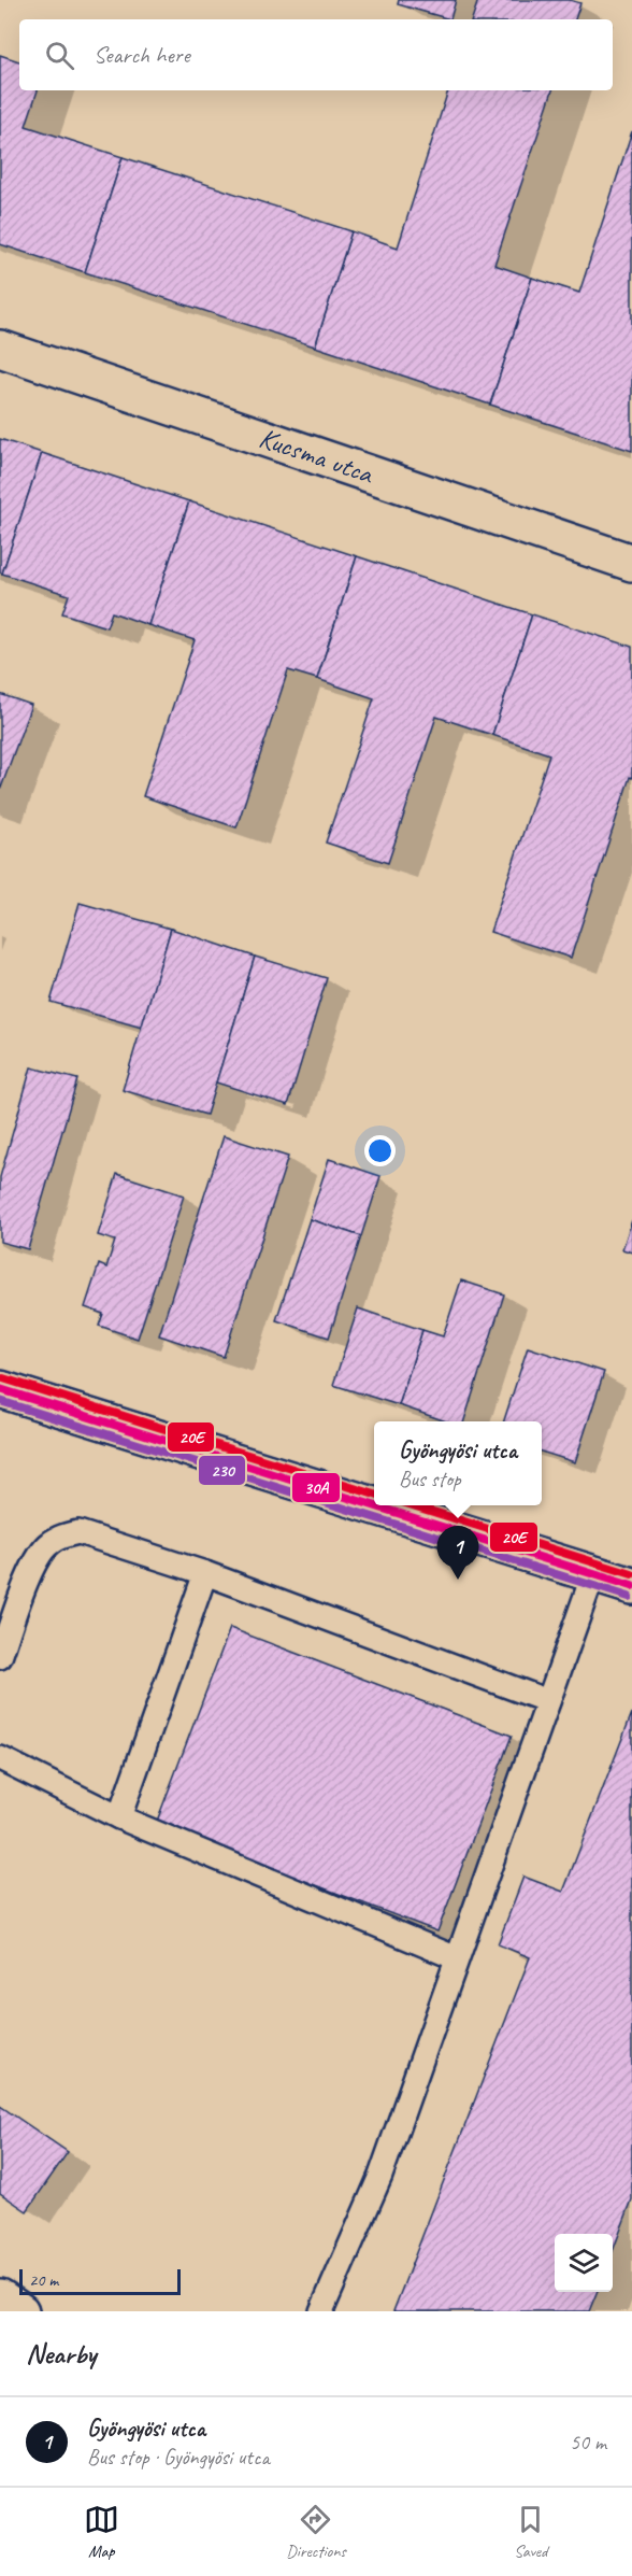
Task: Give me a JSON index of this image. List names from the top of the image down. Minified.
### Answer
{"streets":{"street":["Kucsma utca"]},"lines":["transit line 20E","transit line 30A","transit line 230"],"scale_bar":"20 m","page":{"search":"Search here","popup":["Gyöngyösi utca","Bus stop"],"pins":"1","scale":"20 m","heading":"Nearby","list":[{"mark":"1","name":"Gyöngyösi utca","note":"Bus stop · Gyöngyösi utca","value":"50 m"}],"nav":["Map","Directions","Saved"]}}
